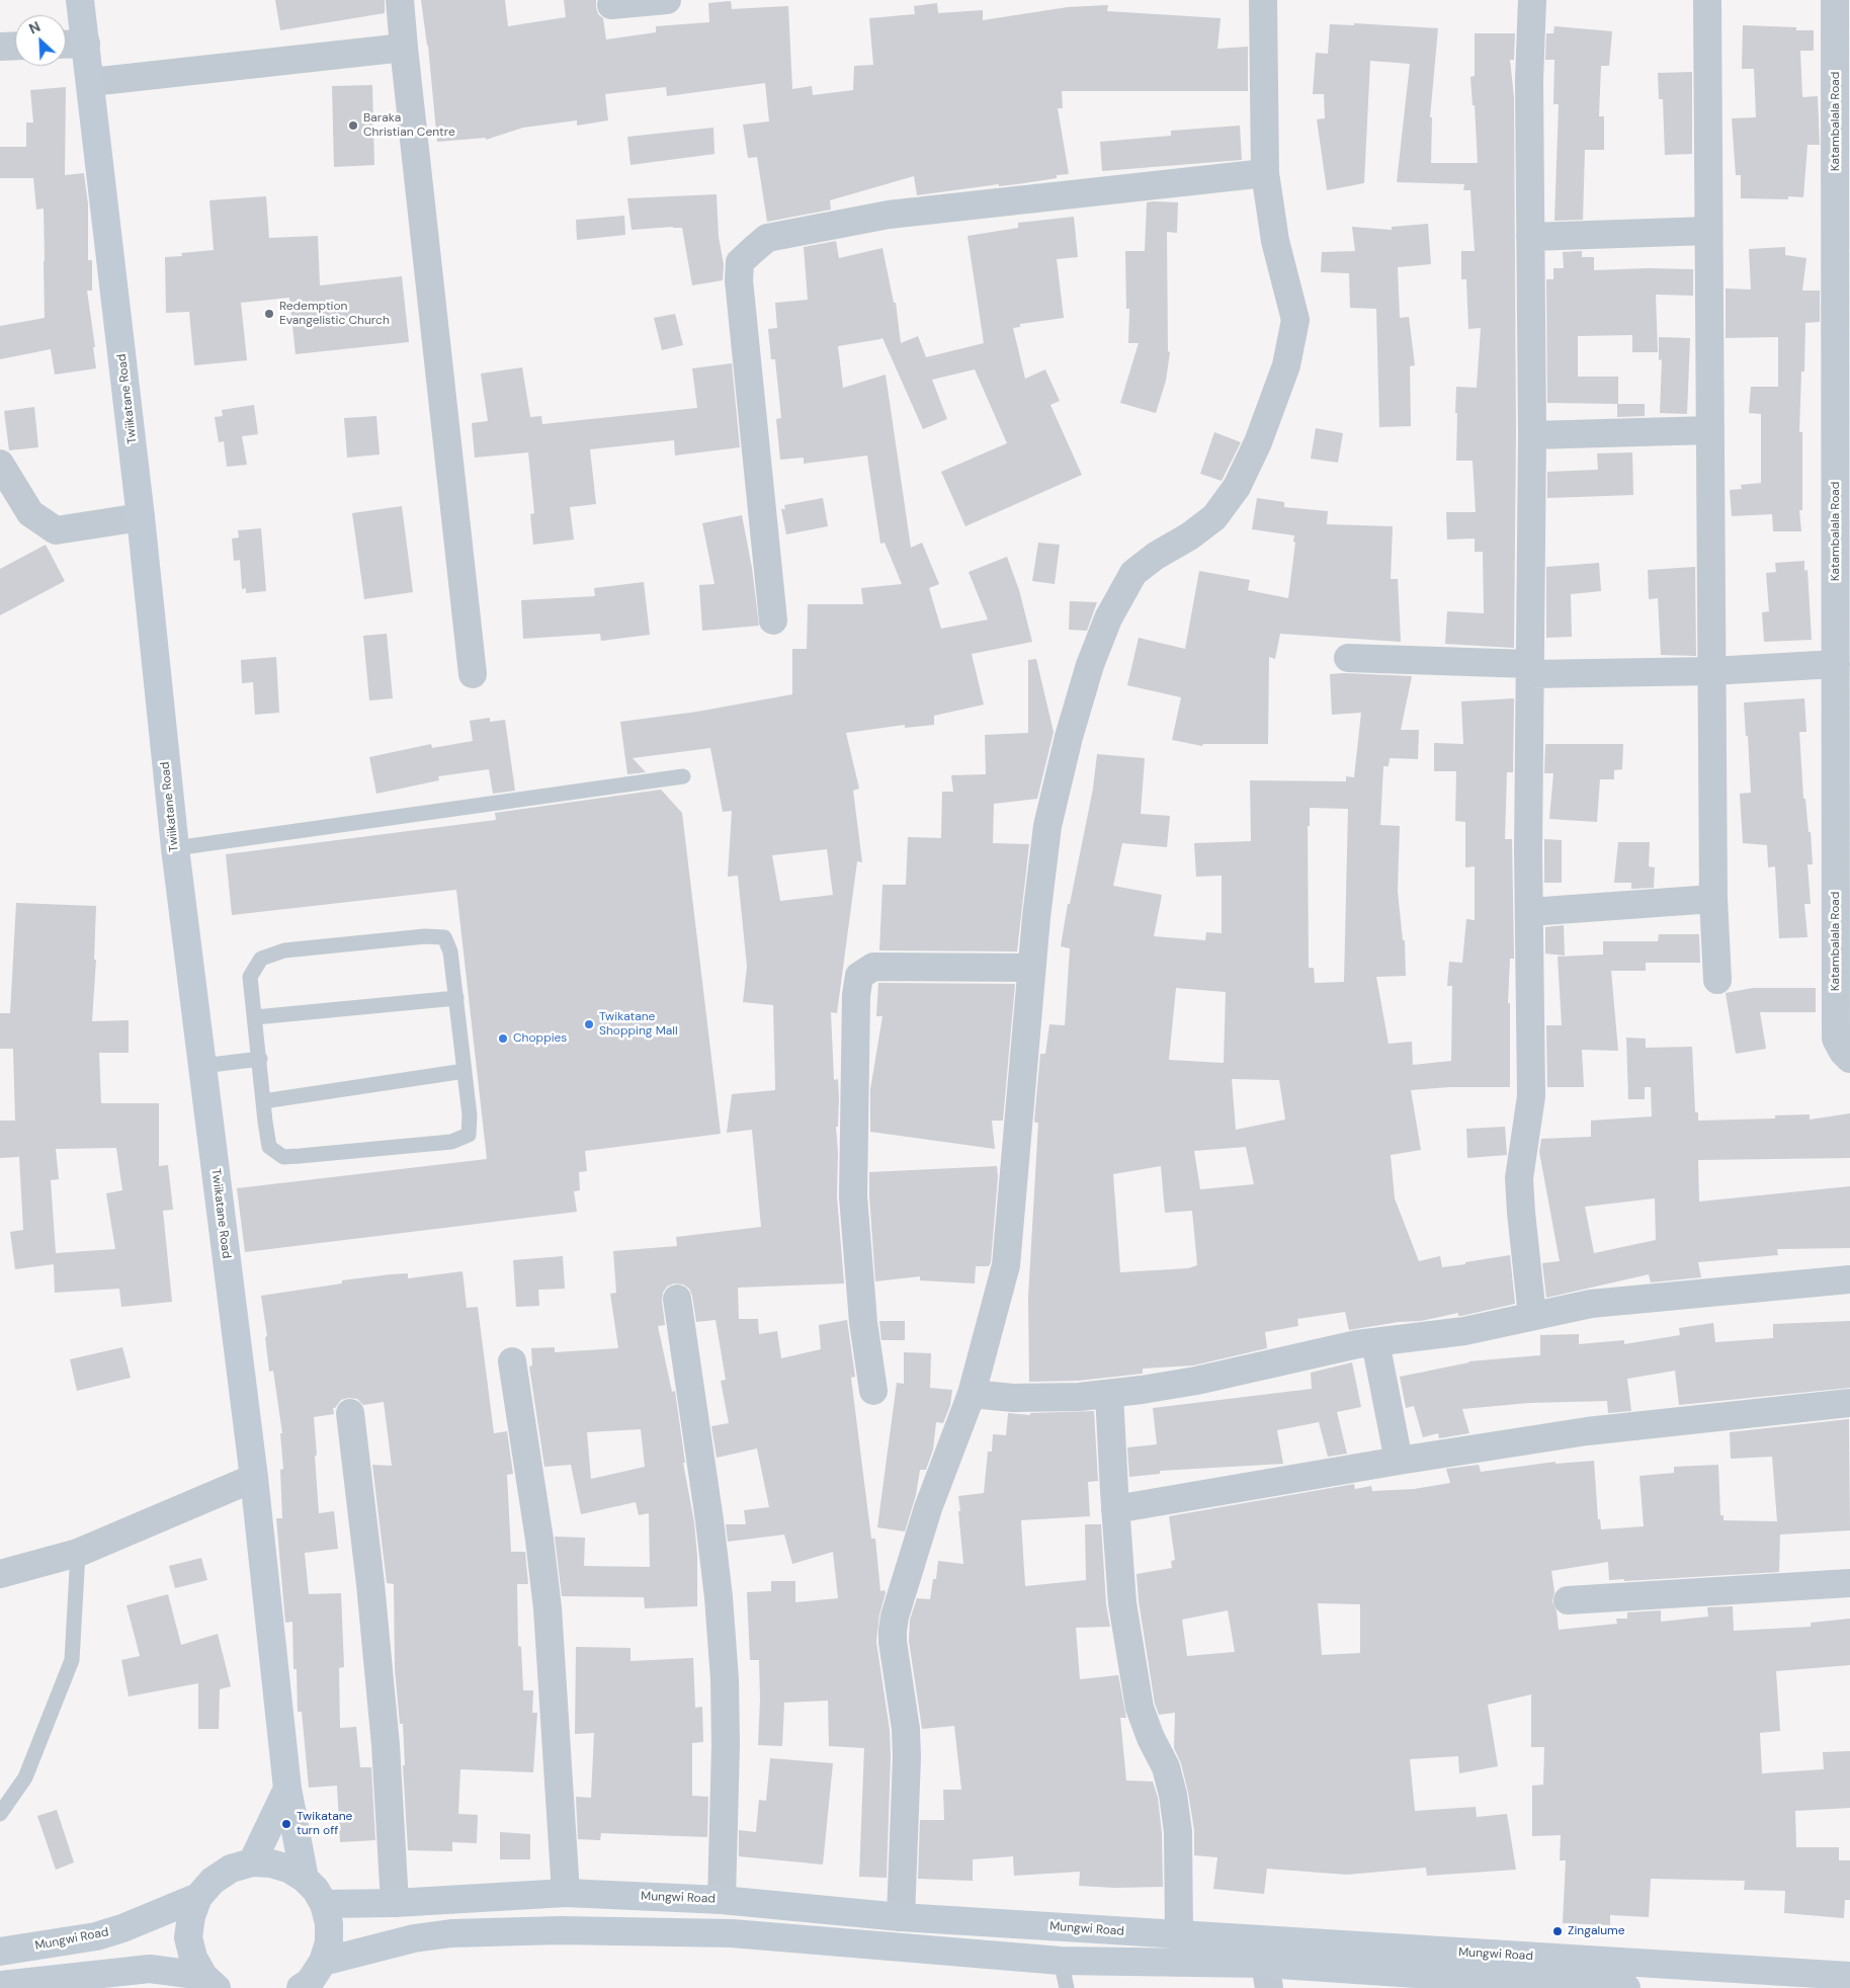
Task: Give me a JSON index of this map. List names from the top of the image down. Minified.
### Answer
{"streets":{"main road":["Twiikatane Road","Mungwi Road"],"street":["Katambalala Road"]},"places":["Baraka Christian Centre","Redemption Evangelistic Church","Twikatane Shopping Mall","Choppies","Twikatane turn off","Zingalume"],"north":"top left"}
